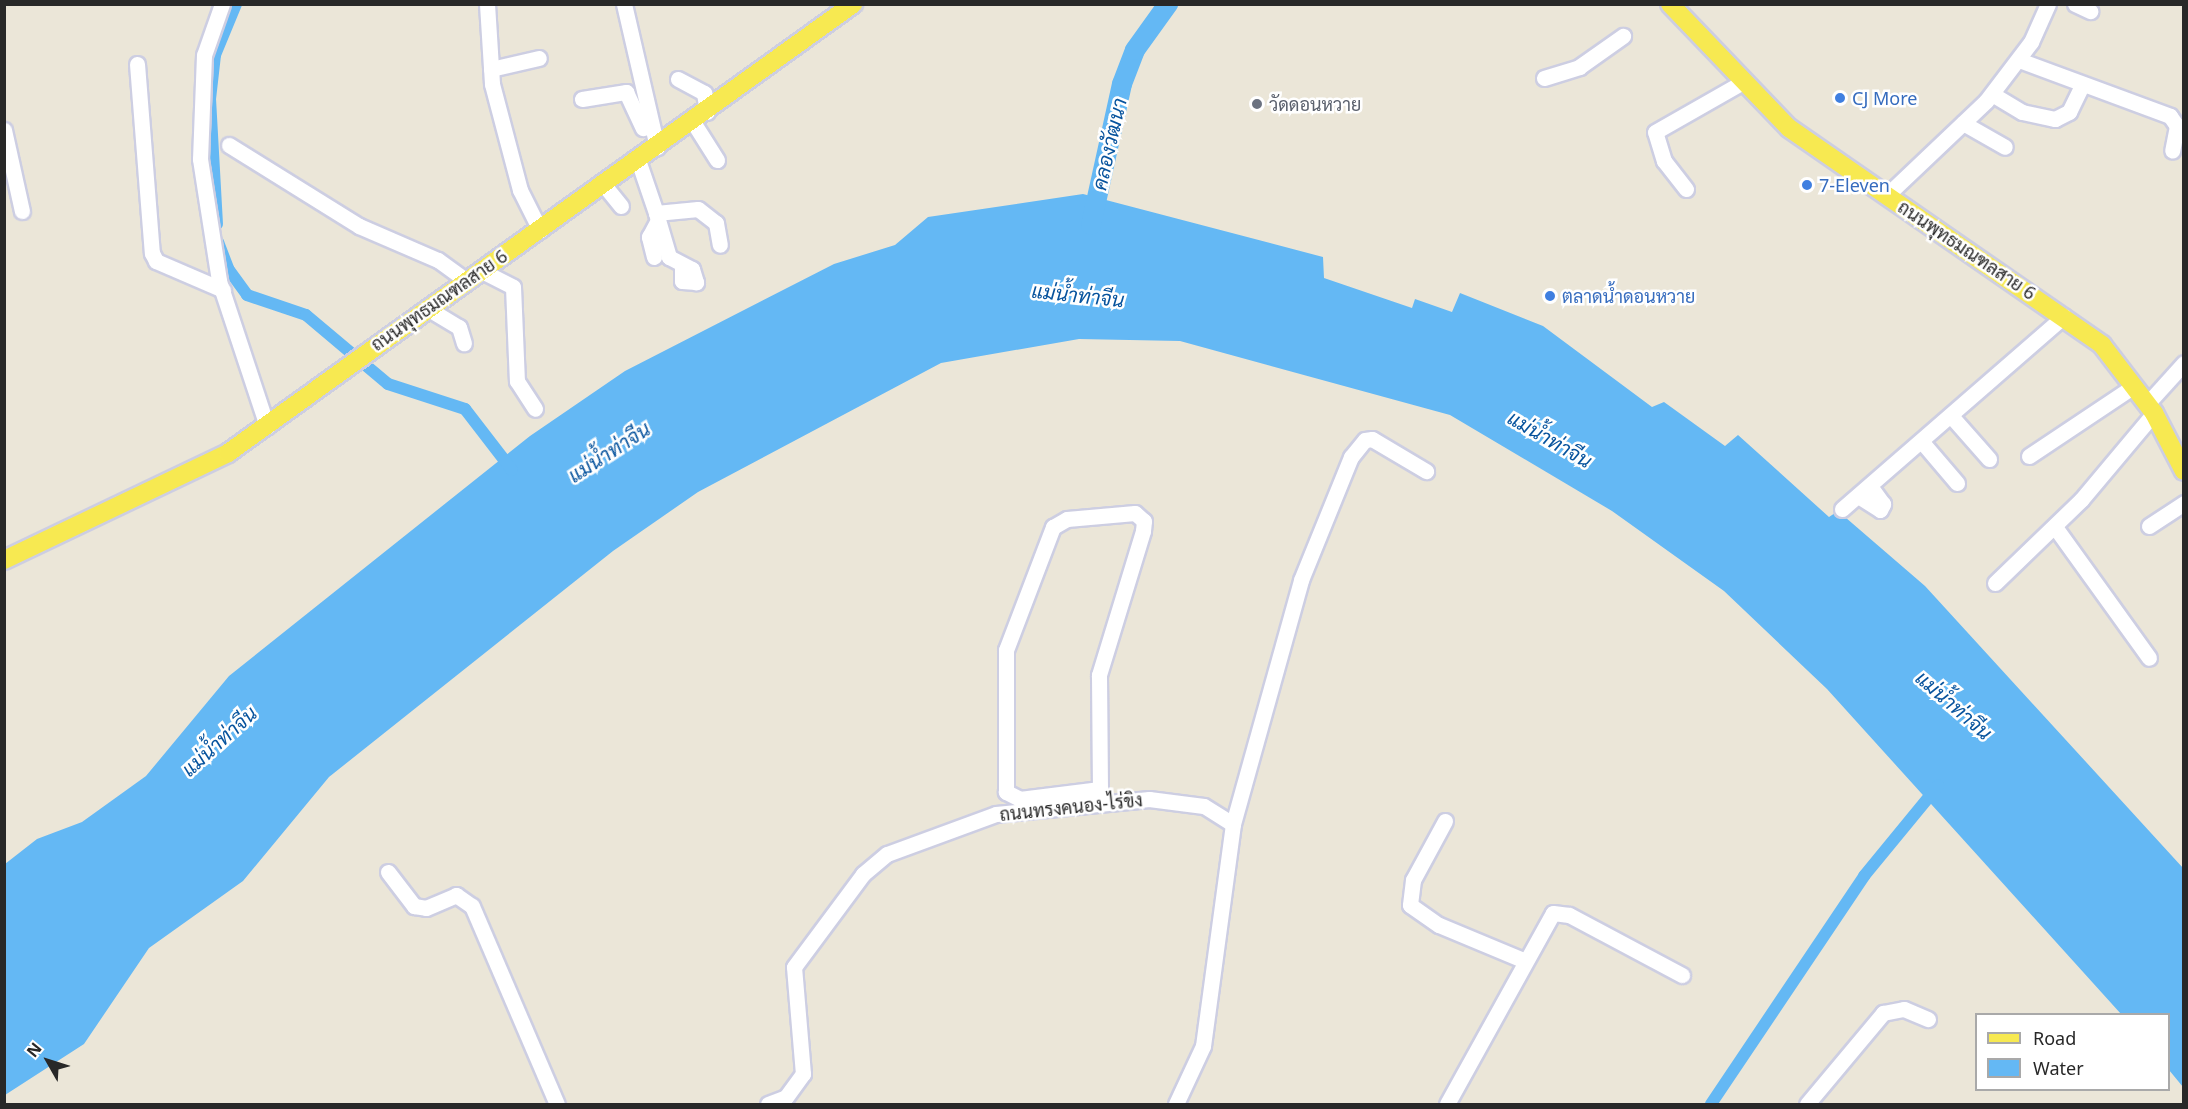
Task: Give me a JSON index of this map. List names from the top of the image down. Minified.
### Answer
{"streets":{"main road":["ถนนพุทธมณฑลสาย 6"],"street":["ถนนทรงคนอง-ไร่ขิง"]},"water":["คลองวัฒนา","แม่น้ำท่าจีน"],"places":["CJ More","วัดดอนหวาย","7-Eleven","ตลาดน้ำดอนหวาย"],"legend":["Road","Water"],"north":"top left"}
